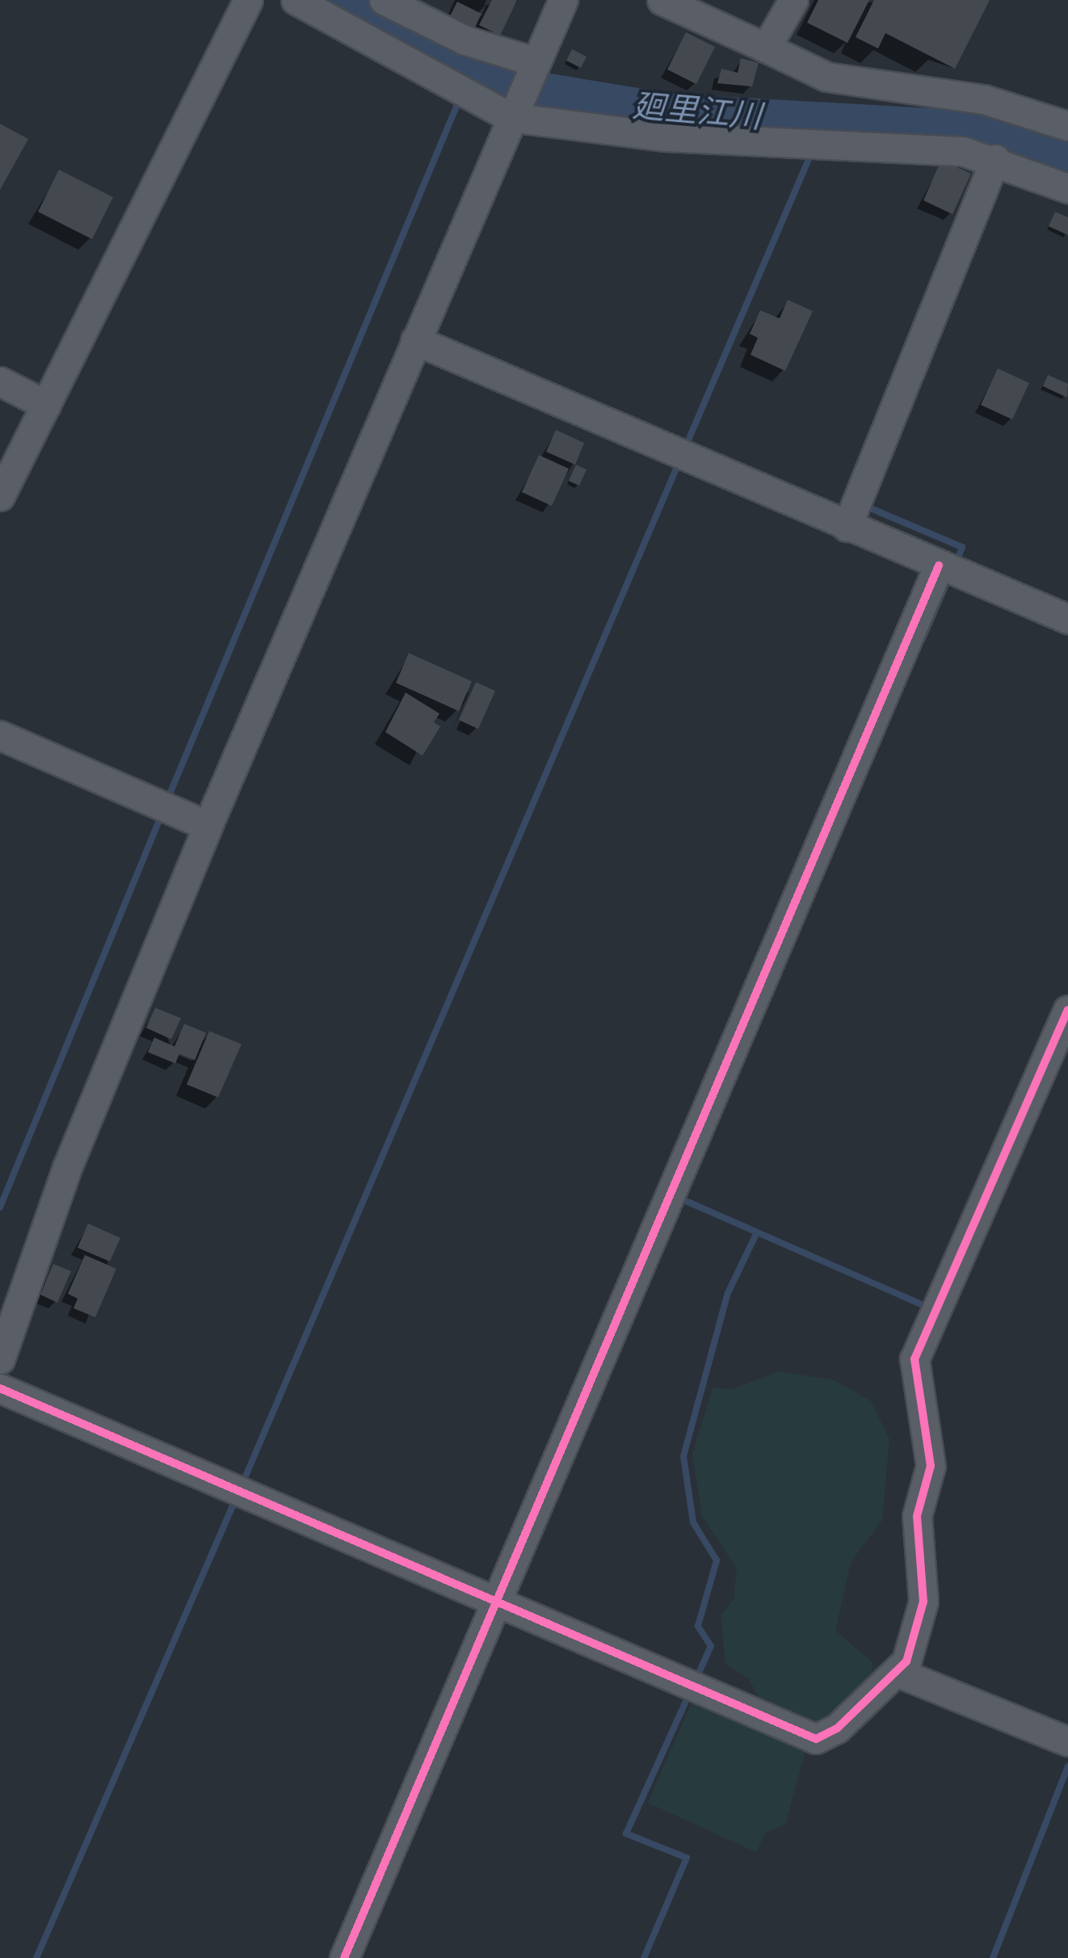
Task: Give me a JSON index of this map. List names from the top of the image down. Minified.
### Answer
{"water":["廻里江川"]}
